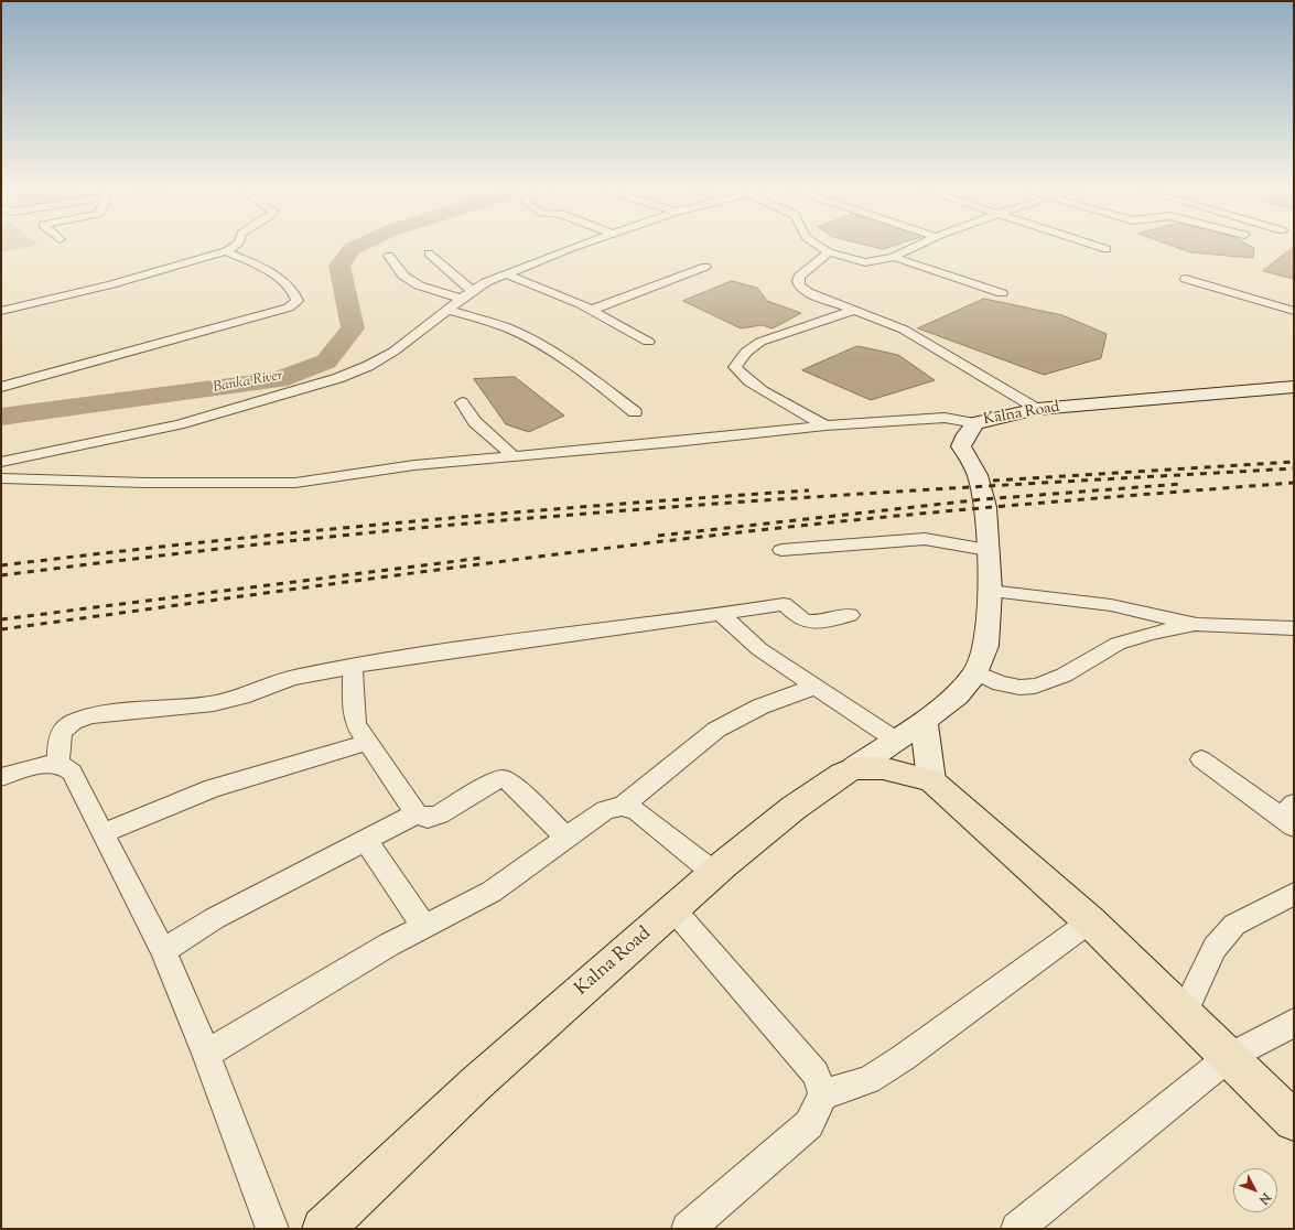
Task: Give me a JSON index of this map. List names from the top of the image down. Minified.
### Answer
{"streets":{"main road":["Kalna Road"]},"water":["Banka River"],"north":"bottom right"}
